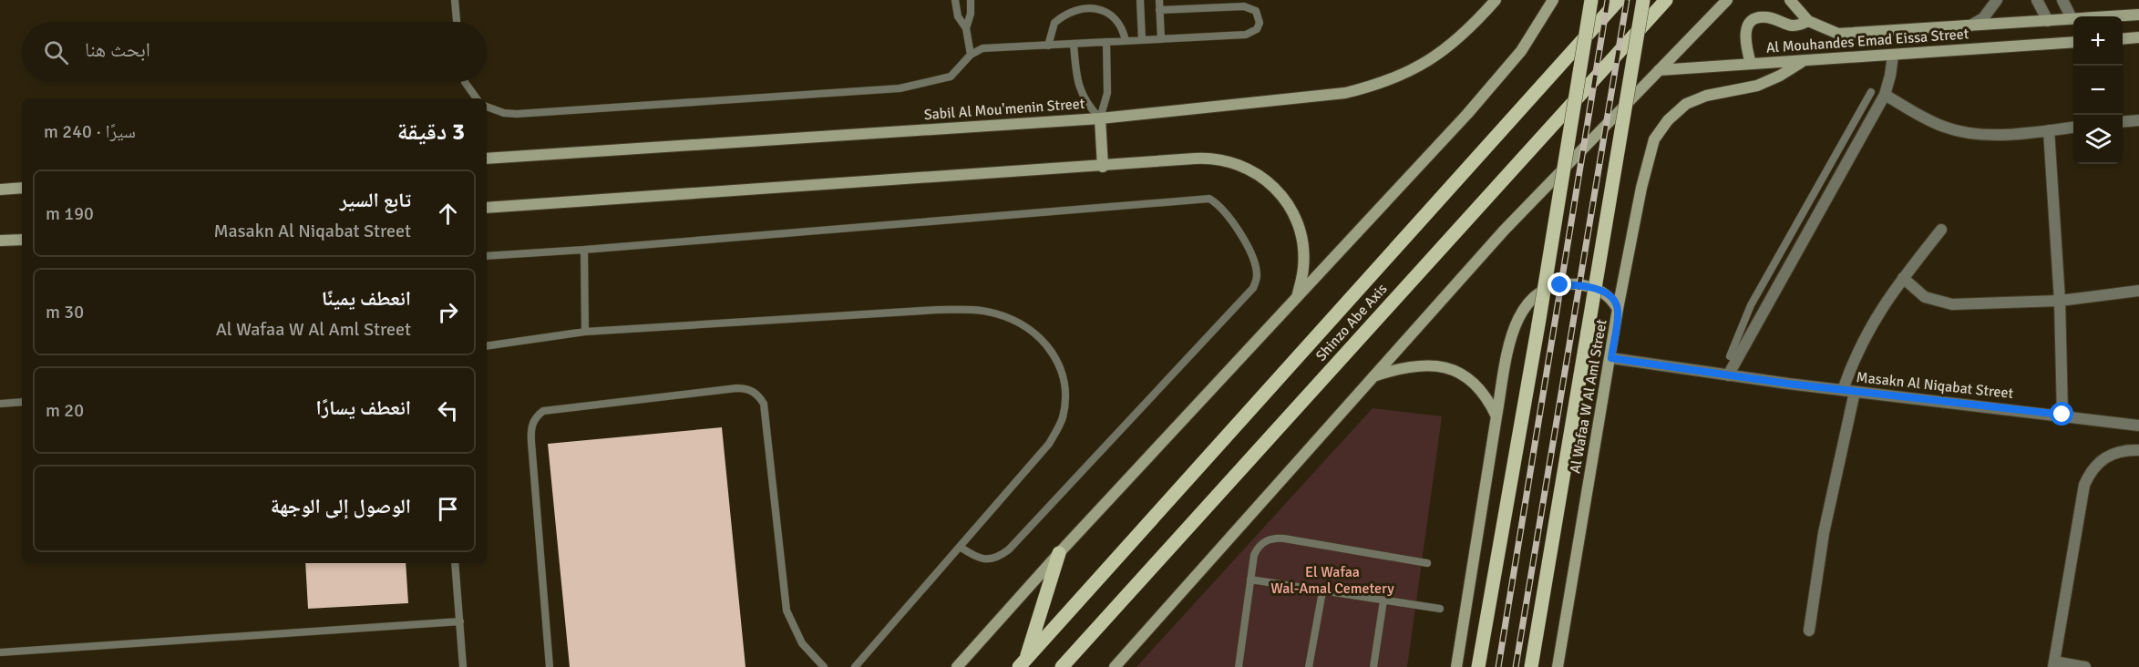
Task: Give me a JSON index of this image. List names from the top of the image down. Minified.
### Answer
{"streets":{"main road":["Shinzo Abe Axis"],"street":["Al Mouhandes Emad Eissa Street","Sabil Al Mou'menin Street","Masakn Al Niqabat Street","Al Wafaa W Al Aml Street"]},"crossings":[["Al Mouhandes Emad Eissa Street","Al Wafaa W Al Aml Street"],["Masakn Al Niqabat Street","Al Wafaa W Al Aml Street"]],"parks":["El Wafaa Wal-Amal Cemetery"],"page":{"map_buttons":["+","−"],"search":"ابحث هنا","heading":["3 دقيقة","سيرًا · 240 m"],"list":[["تابع السير","Masakn Al Niqabat Street","190 m"],["انعطف يمينًا","Al Wafaa W Al Aml Street","30 m"],["انعطف يسارًا","20 m"],"الوصول إلى الوجهة"]}}
